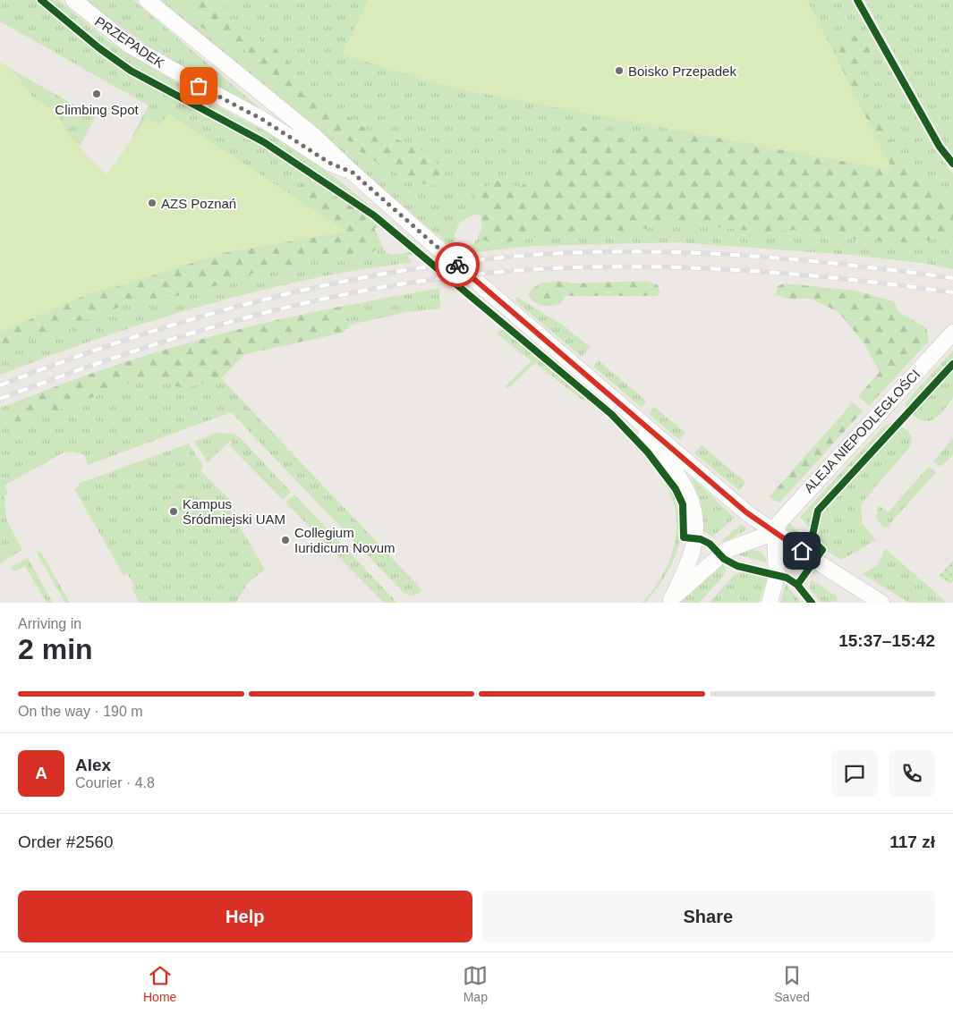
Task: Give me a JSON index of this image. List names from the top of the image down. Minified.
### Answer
{"streets":{"street":["PRZEPADEK","ALEJA NIEPODLEGŁOŚCI"]},"crossings":[["PRZEPADEK","ALEJA NIEPODLEGŁOŚCI"]],"places":["Boisko Przepadek","Climbing Spot","AZS Poznań","Kampus Śródmiejski UAM","Collegium Iuridicum Novum"],"page":{"heading":["2 min","Arriving in","15:37–15:42"],"panel":["Alex","Courier · 4.8","Order #2560","117 zł"],"bar":"On the way · 190 m","round":"A","buttons":["Help","Share"],"tabs":["Home","Map","Saved"]}}
